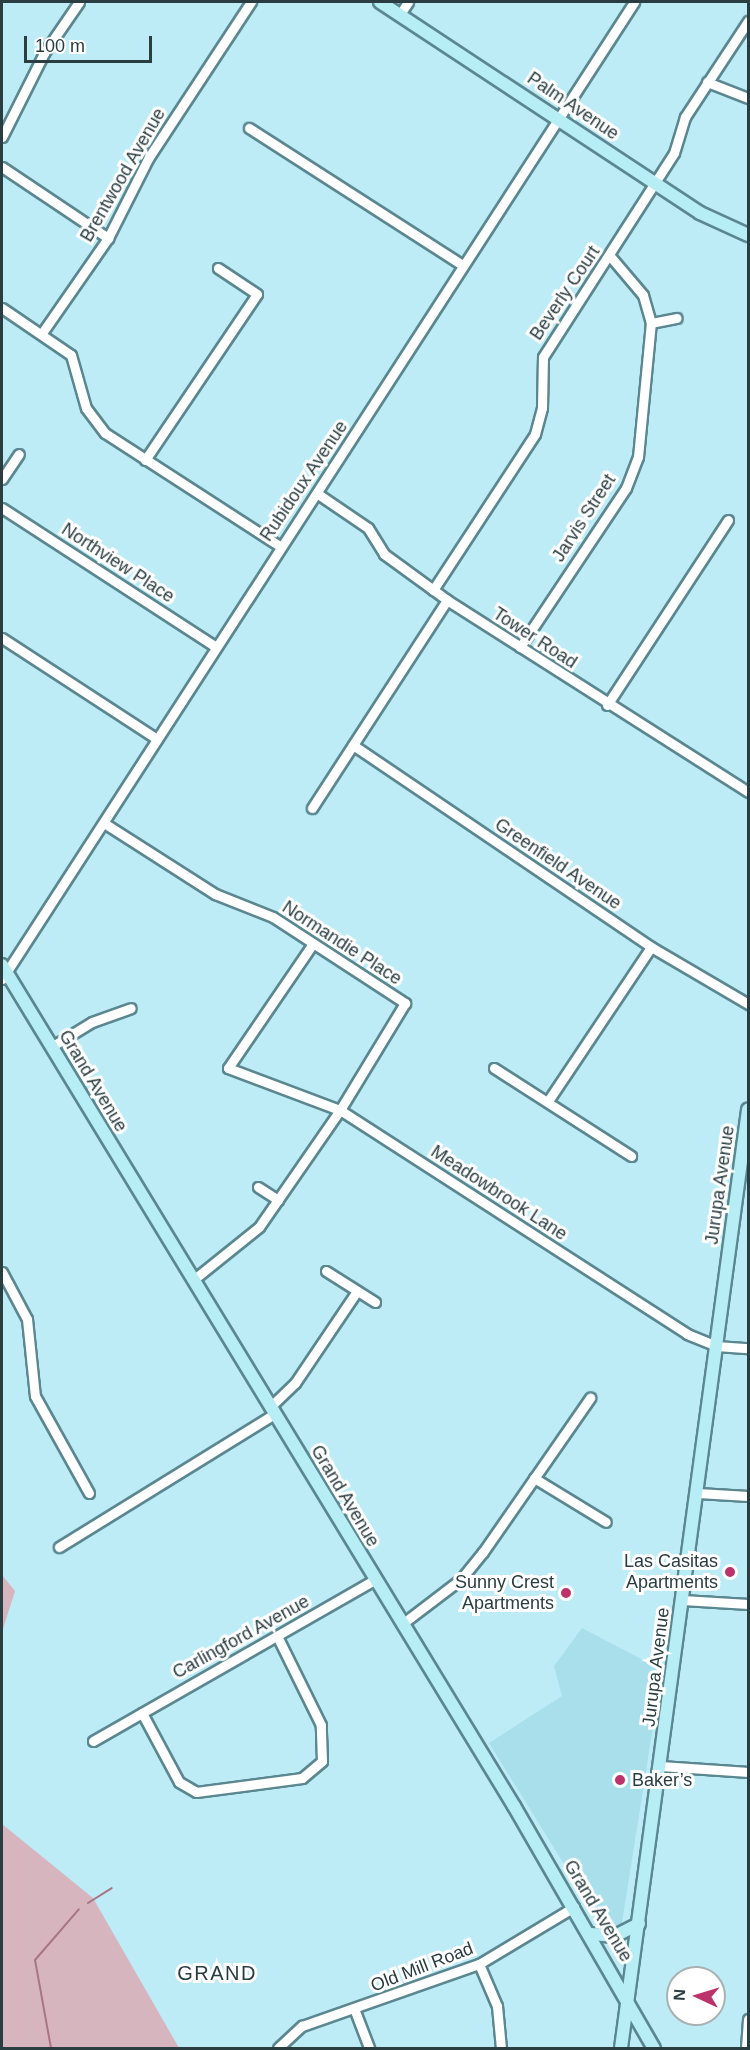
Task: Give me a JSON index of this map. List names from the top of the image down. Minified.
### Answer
{"streets":{"street":["Palm Avenue","Brentwood Avenue","Beverly Court","Rubidoux Avenue","Jarvis Street","Northview Place","Tower Road","Greenfield Avenue","Normandie Place","Grand Avenue","Jurupa Avenue","Meadowbrook Lane","Carlingford Avenue","Old Mill Road"]},"crossings":[["Palm Avenue","Beverly Court"],["Palm Avenue","Rubidoux Avenue"],["Beverly Court","Jarvis Street"],["Beverly Court","Tower Road"],["Rubidoux Avenue","Northview Place"],["Rubidoux Avenue","Tower Road"],["Rubidoux Avenue","Normandie Place"],["Rubidoux Avenue","Grand Avenue"],["Jarvis Street","Tower Road"],["Normandie Place","Meadowbrook Lane"],["Grand Avenue","Jurupa Avenue"],["Grand Avenue","Carlingford Avenue"],["Grand Avenue","Old Mill Road"],["Jurupa Avenue","Meadowbrook Lane"]],"districts":["GRAND"],"places":["Las Casitas Apartments","Sunny Crest Apartments","Baker’s"],"scale_bar":"100 m","north":"left"}
